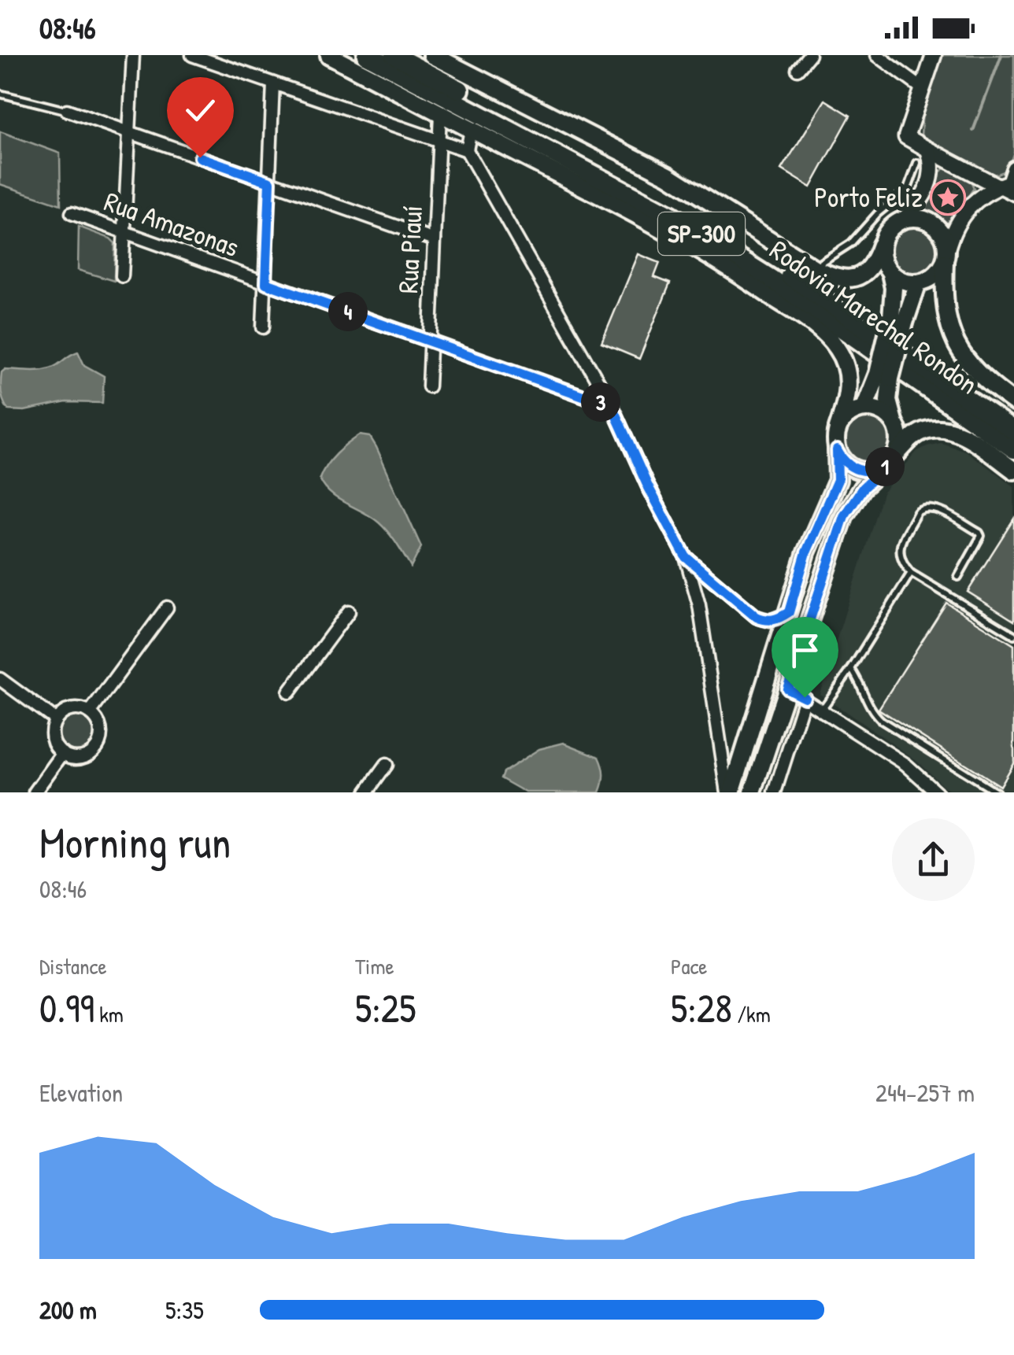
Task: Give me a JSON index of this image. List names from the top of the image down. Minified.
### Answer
{"streets":{"highway":["SP-300","Rodovia Marechal Rondon"],"street":["Rua Amazonas","Rua Piauí"]},"crossings":[["Rua Amazonas","Rua Piauí"]],"places":{"place":["Porto Feliz"]},"page":{"status":"08:46","pins":["4","3","1"],"heading":["Morning run","08:46"],"stats":[["Distance","0.99 km"],["Time","5:25"],["Pace","5:28 /km"]],"chart":["Elevation","244–257 m"],"list":[{"name":"200 m","note":"5:35"}]}}
